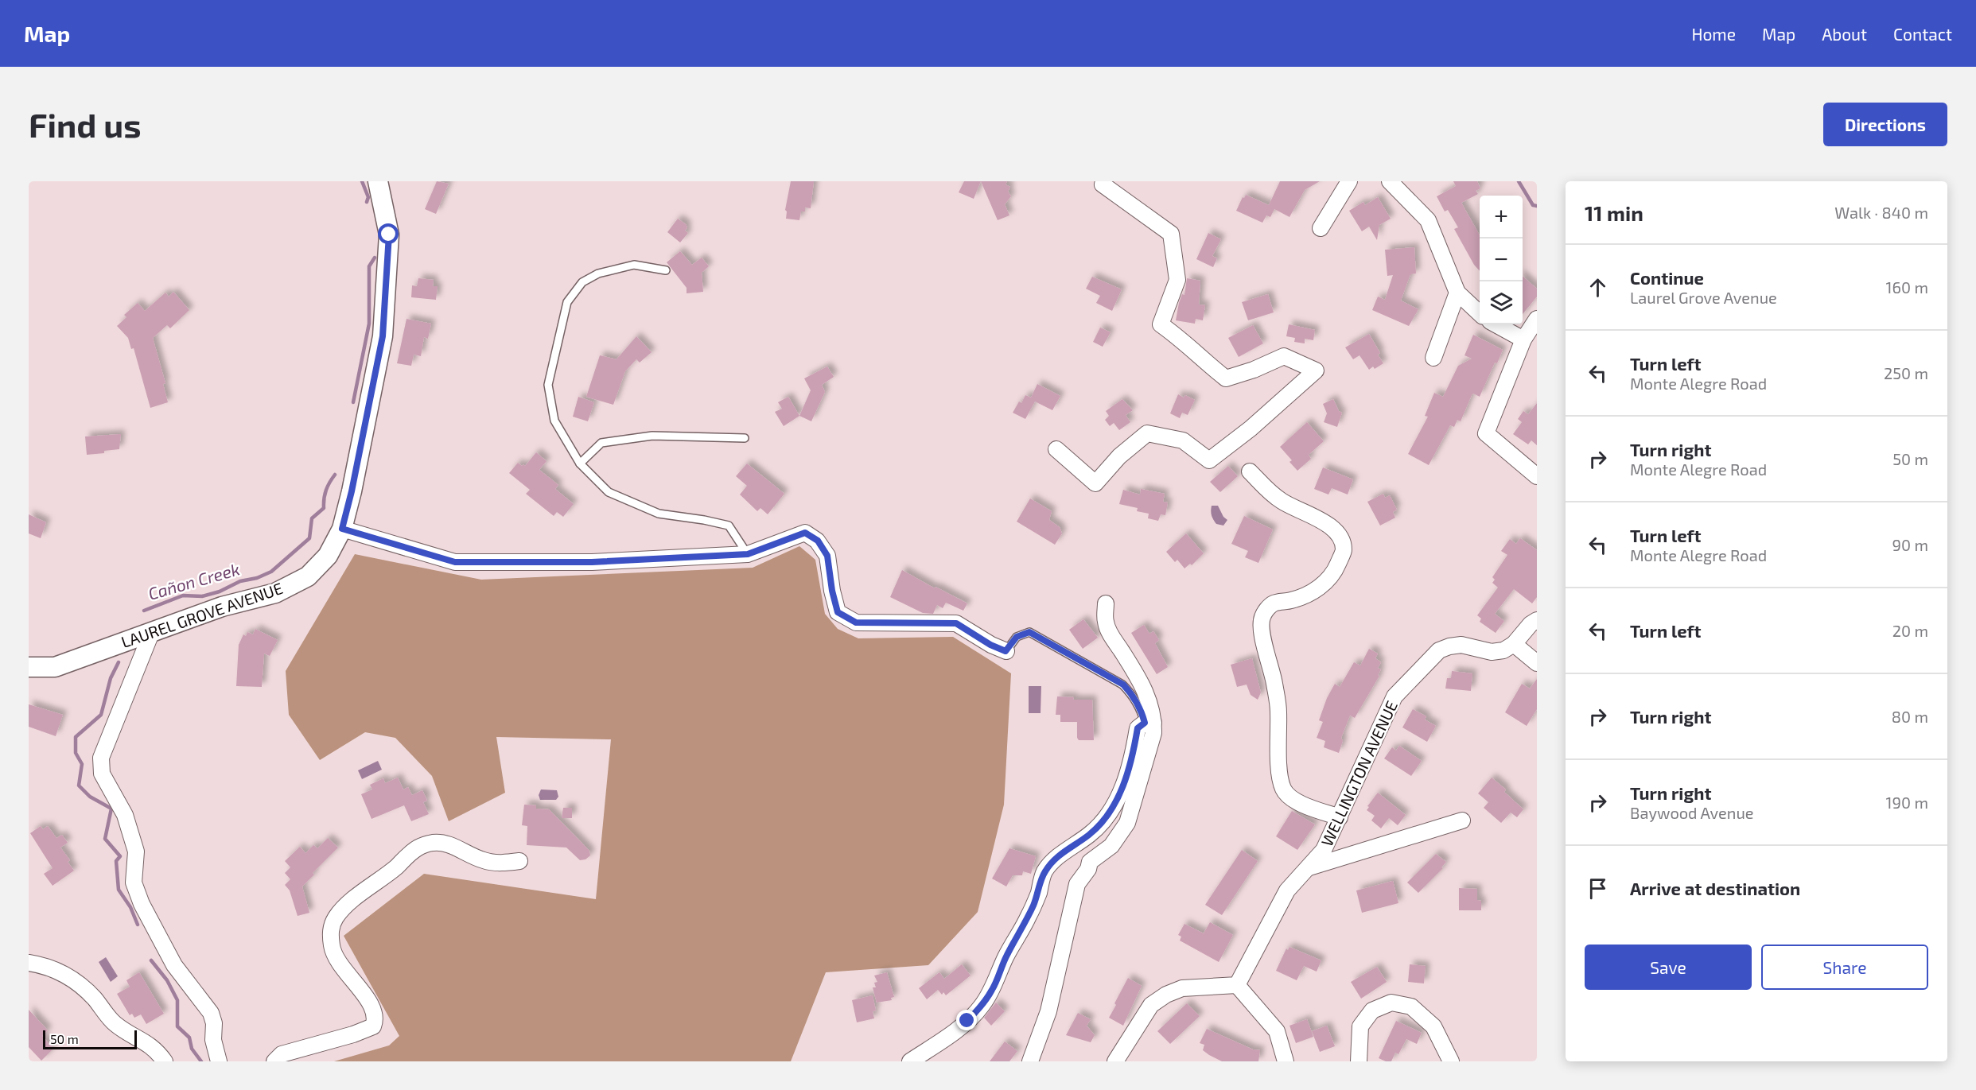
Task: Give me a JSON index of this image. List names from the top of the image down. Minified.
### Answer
{"streets":{"street":["LAUREL GROVE AVENUE","WELLINGTON AVENUE"]},"water":["Cañon Creek"],"scale_bar":"50 m","page":{"header":"Map","nav":["Home","Map","About","Contact"],"buttons":["Directions",["Save","Share"]],"title":"Find us","heading":["11 min","Walk · 840 m"],"map_buttons":["+","−"],"list":[["Continue","Laurel Grove Avenue","160 m"],["Turn left","Monte Alegre Road","250 m"],["Turn right","Monte Alegre Road","50 m"],["Turn left","Monte Alegre Road","90 m"],["Turn left","20 m"],["Turn right","80 m"],["Turn right","Baywood Avenue","190 m"],"Arrive at destination"],"scale":"50 m"}}
